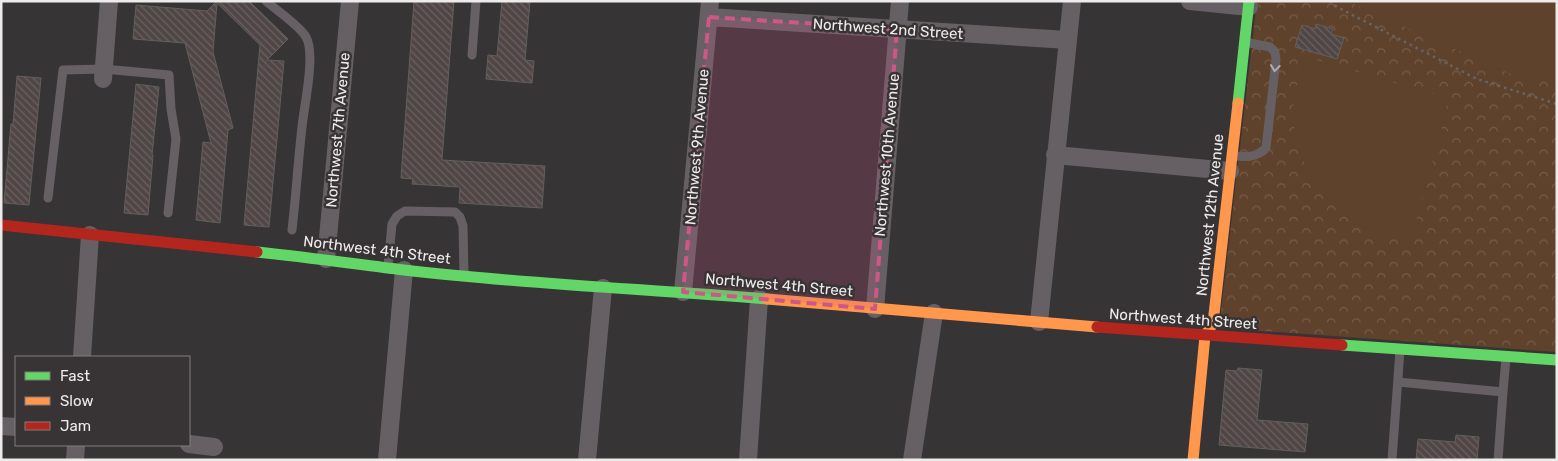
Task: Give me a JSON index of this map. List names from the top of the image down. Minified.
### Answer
{"streets":{"street":["Northwest 2nd Street","Northwest 7th Avenue","Northwest 9th Avenue","Northwest 10th Avenue","Northwest 12th Avenue","Northwest 4th Street"]},"crossings":[["Northwest 2nd Street","Northwest 9th Avenue"],["Northwest 2nd Street","Northwest 10th Avenue"],["Northwest 7th Avenue","Northwest 4th Street"],["Northwest 9th Avenue","Northwest 4th Street"],["Northwest 10th Avenue","Northwest 4th Street"],["Northwest 12th Avenue","Northwest 4th Street"]],"legend":["Fast","Slow","Jam"]}
